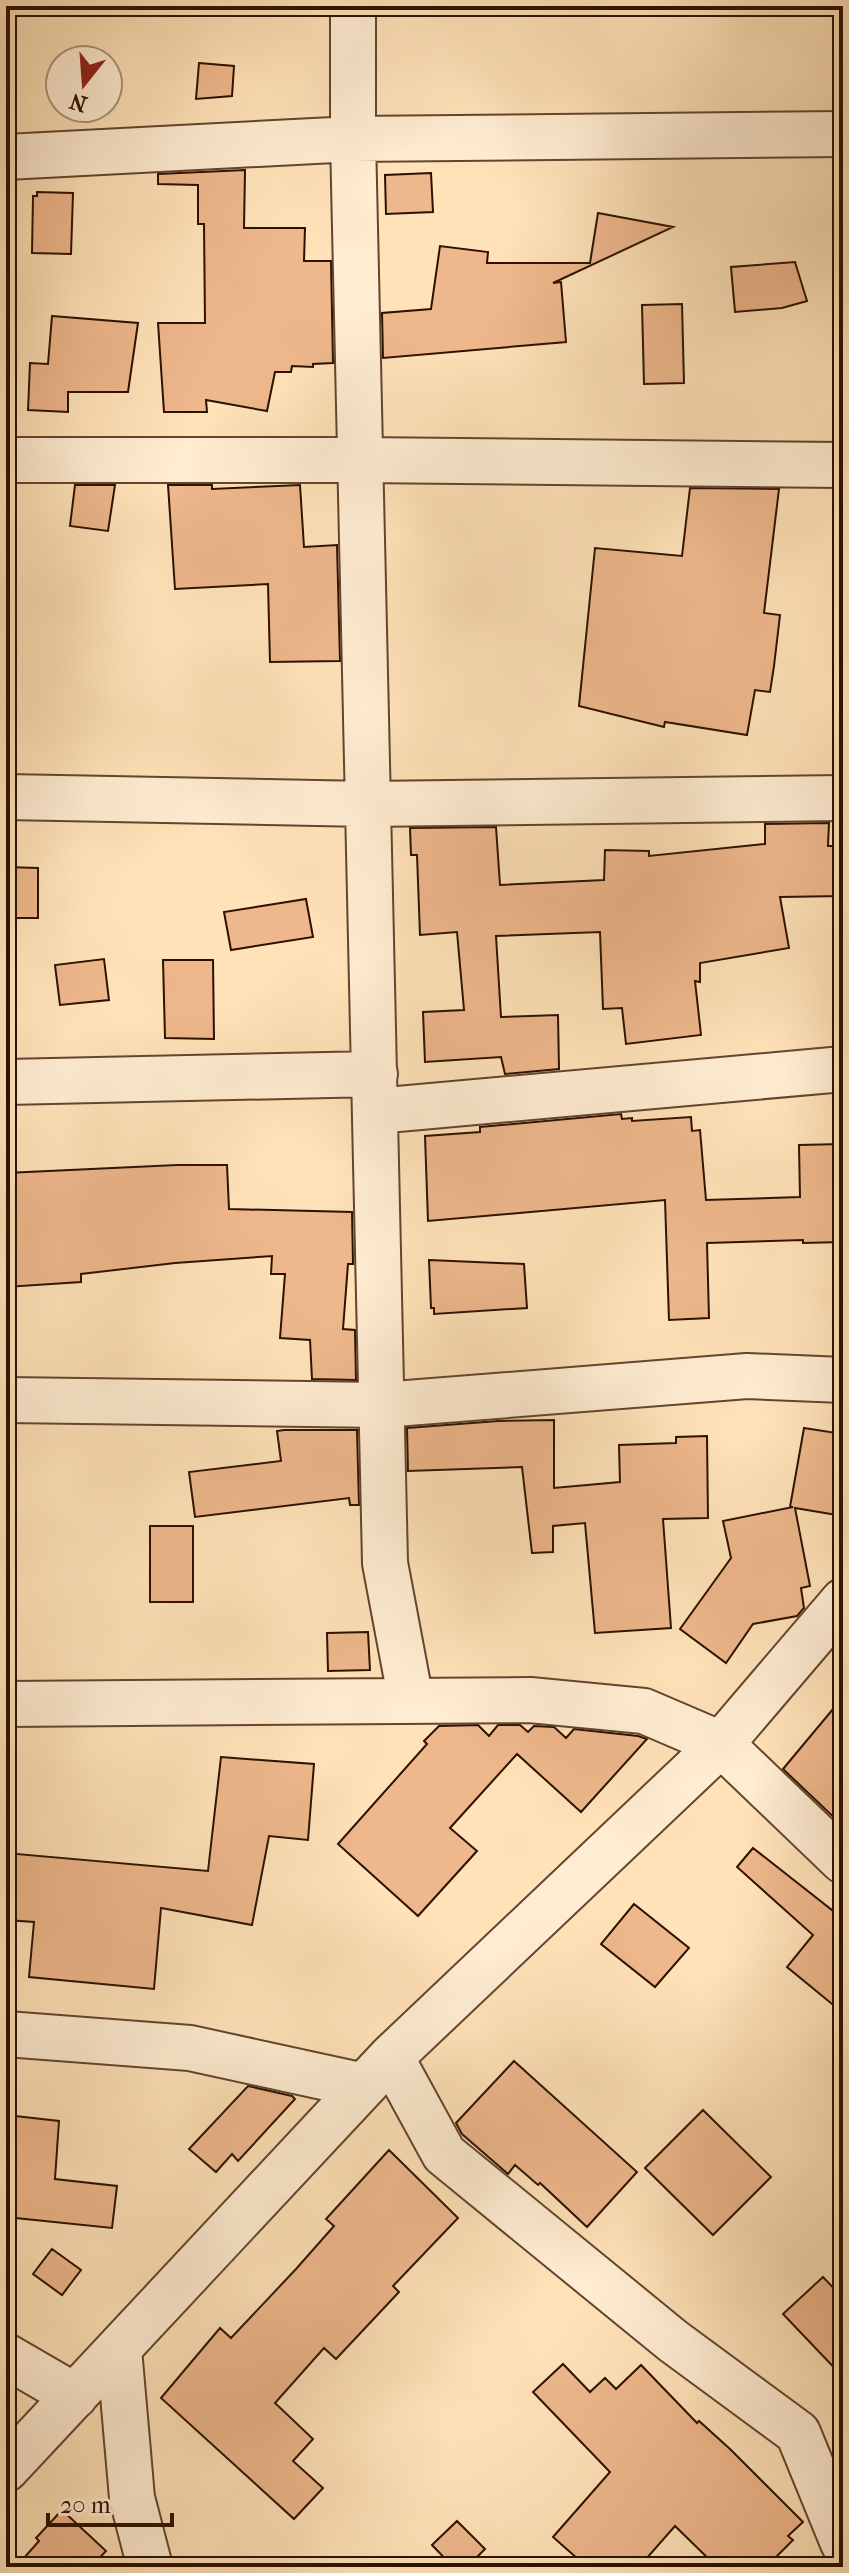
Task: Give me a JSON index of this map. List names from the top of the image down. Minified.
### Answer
{"scale_bar":"20 m","north":"bottom"}
